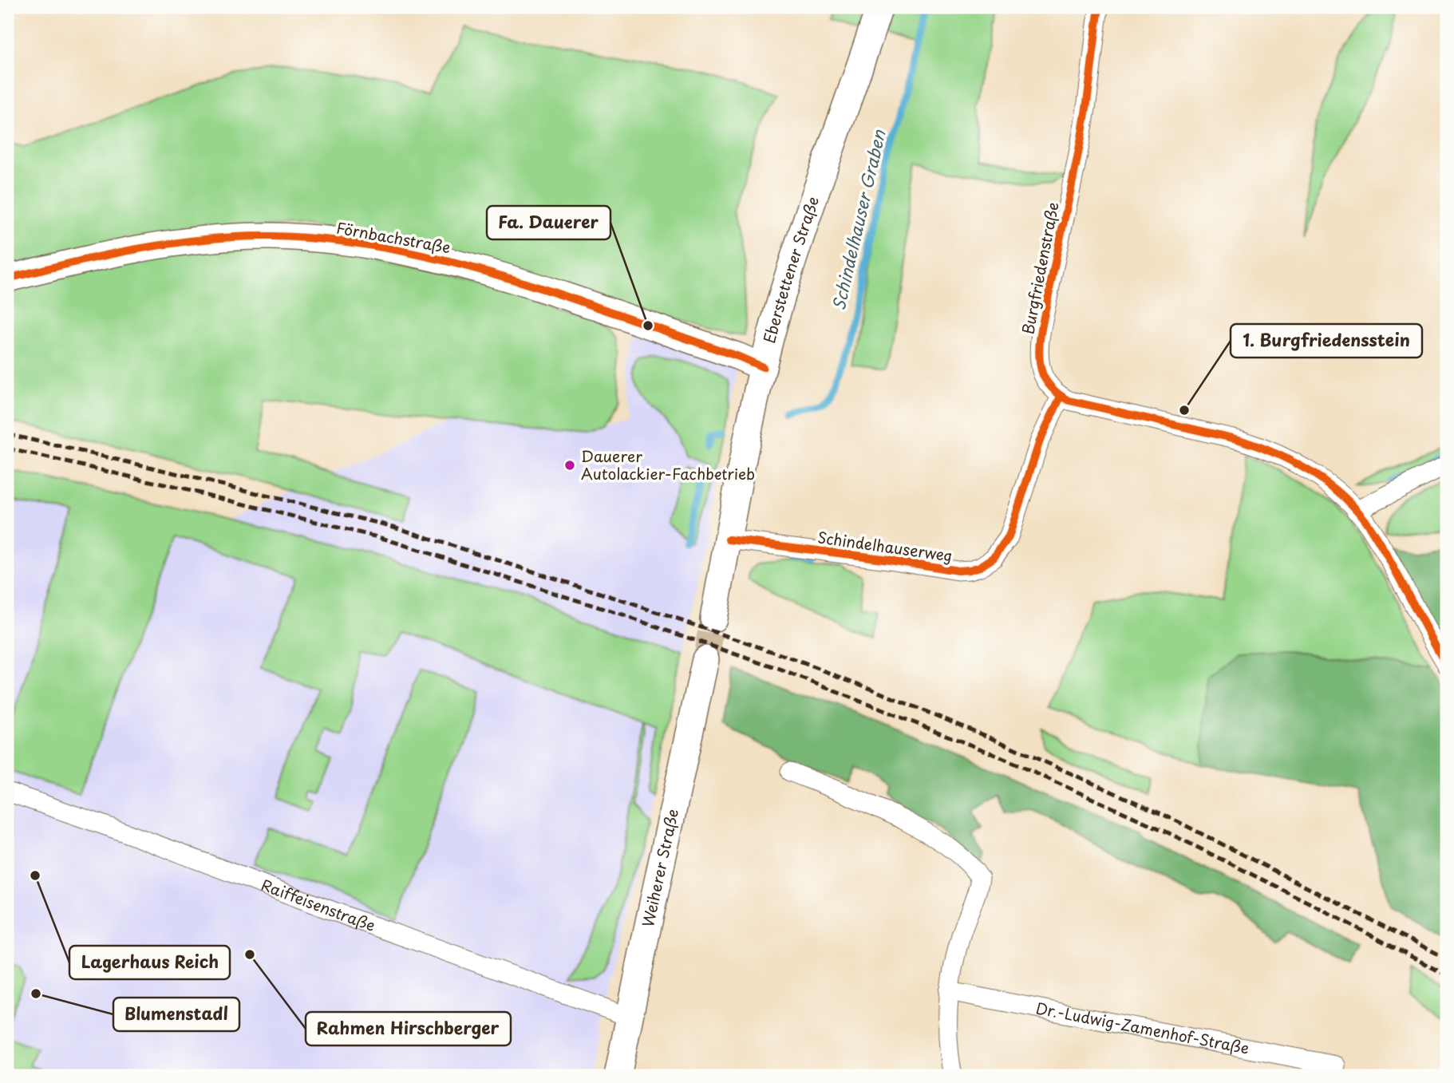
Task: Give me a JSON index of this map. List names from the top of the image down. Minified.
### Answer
{"streets":{"main road":["Förnbachstraße","Eberstettener Straße","Weiherer Straße"],"street":["Burgfriedenstraße","Schindelhauserweg","Raiffeisenstraße","Dr.-Ludwig-Zamenhof-Straße"]},"crossings":[["Förnbachstraße","Eberstettener Straße"],["Burgfriedenstraße","Schindelhauserweg"],["Eberstettener Straße","Schindelhauserweg"],["Weiherer Straße","Raiffeisenstraße"]],"water":["Schindelhauser Graben"],"places":["Fa. Dauerer","1. Burgfriedensstein","Dauerer Autolackier-Fachbetrieb","Lagerhaus Reich","Rahmen Hirschberger","Blumenstadl"]}
